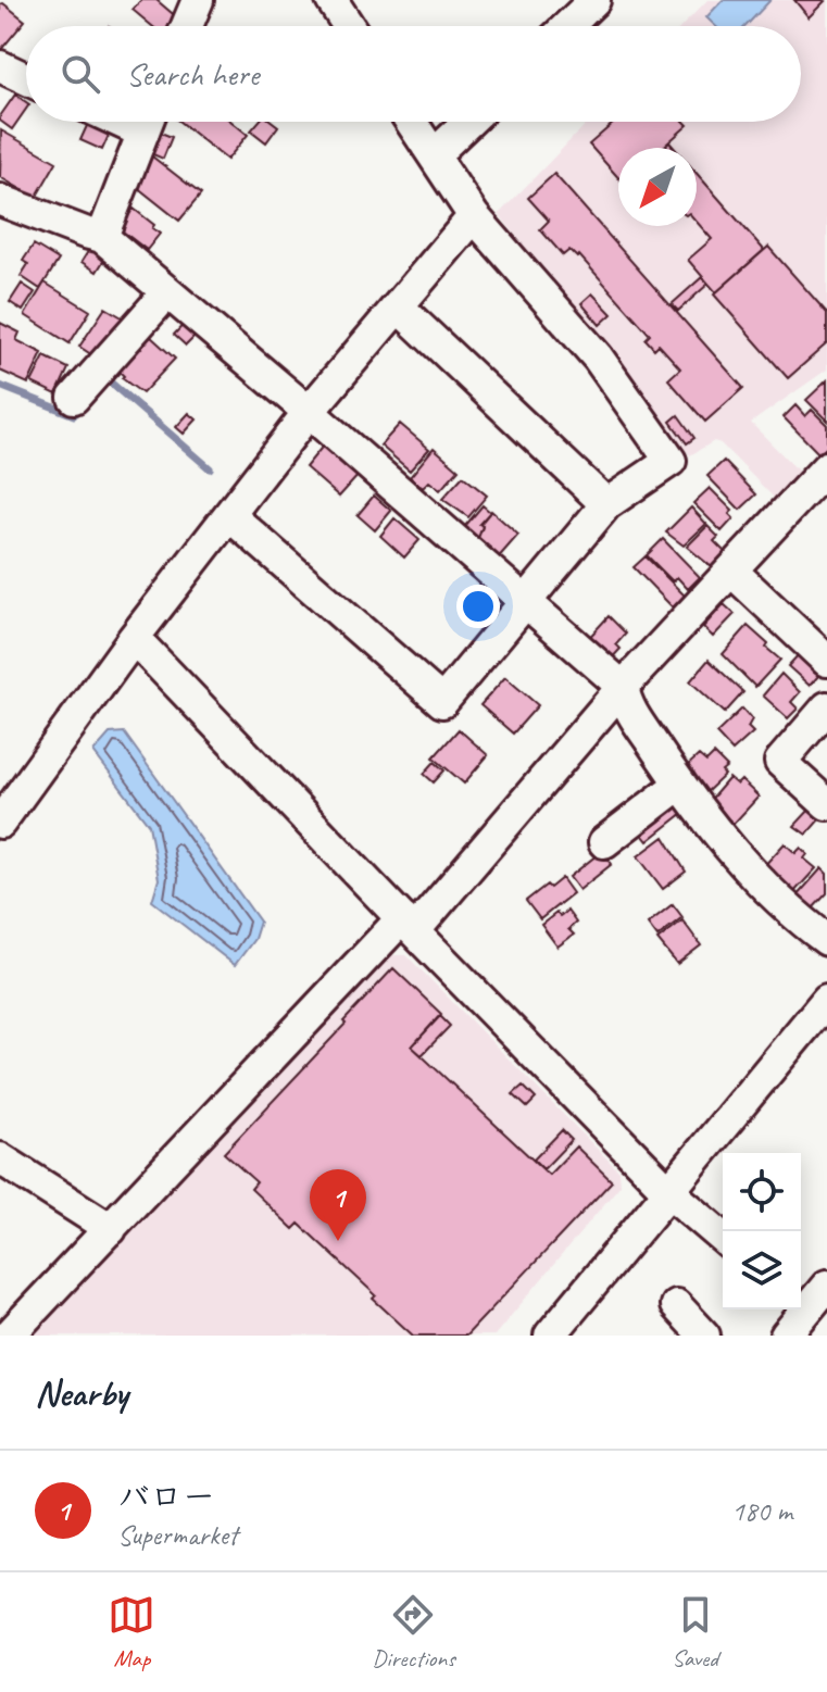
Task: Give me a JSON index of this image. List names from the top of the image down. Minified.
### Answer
{"north":"bottom left","page":{"search":"Search here","pins":"1","heading":"Nearby","list":[{"mark":"1","name":"バロー","note":"Supermarket","value":"180 m"}],"nav":["Map","Directions","Saved"]}}
